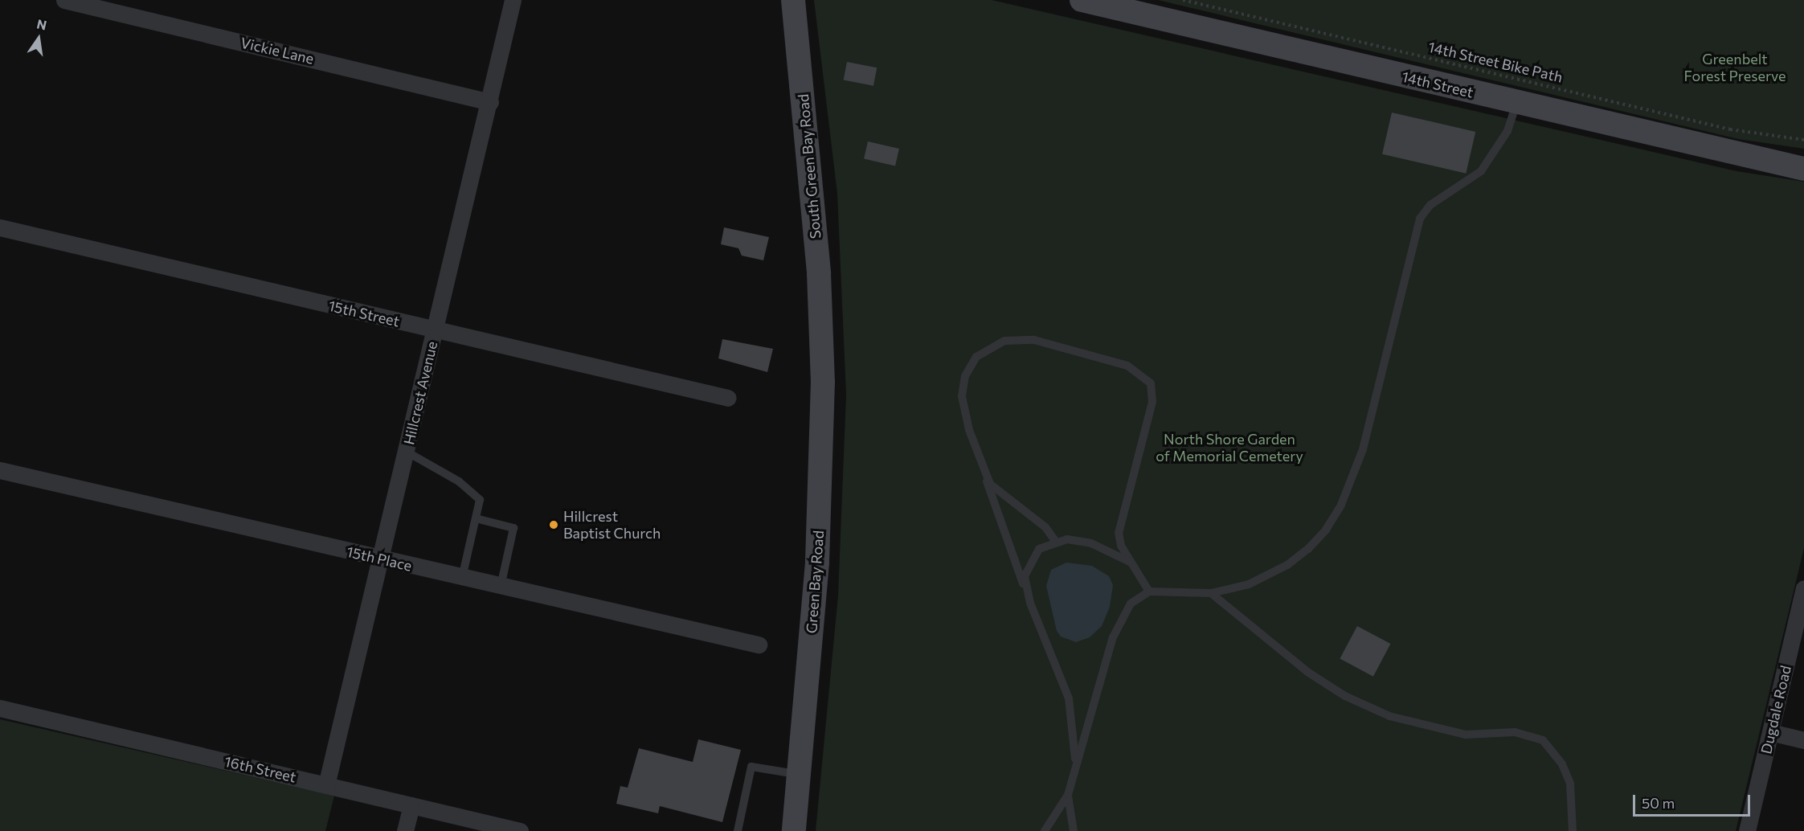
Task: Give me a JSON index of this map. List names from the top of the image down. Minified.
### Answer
{"streets":{"main road":["14th Street","South Green Bay Road","Green Bay Road"],"street":["Vickie Lane","15th Street","Hillcrest Avenue","15th Place","Dugdale Road","16th Street"],"path":["14th Street Bike Path"]},"crossings":[["Vickie Lane","Hillcrest Avenue"],["South Green Bay Road","Green Bay Road"],["15th Street","Hillcrest Avenue"],["Hillcrest Avenue","15th Place"],["Hillcrest Avenue","16th Street"]],"parks":["Greenbelt Forest Preserve","North Shore Garden of Memorial Cemetery"],"places":["Hillcrest Baptist Church"],"scale_bar":"50 m","north":"top"}
